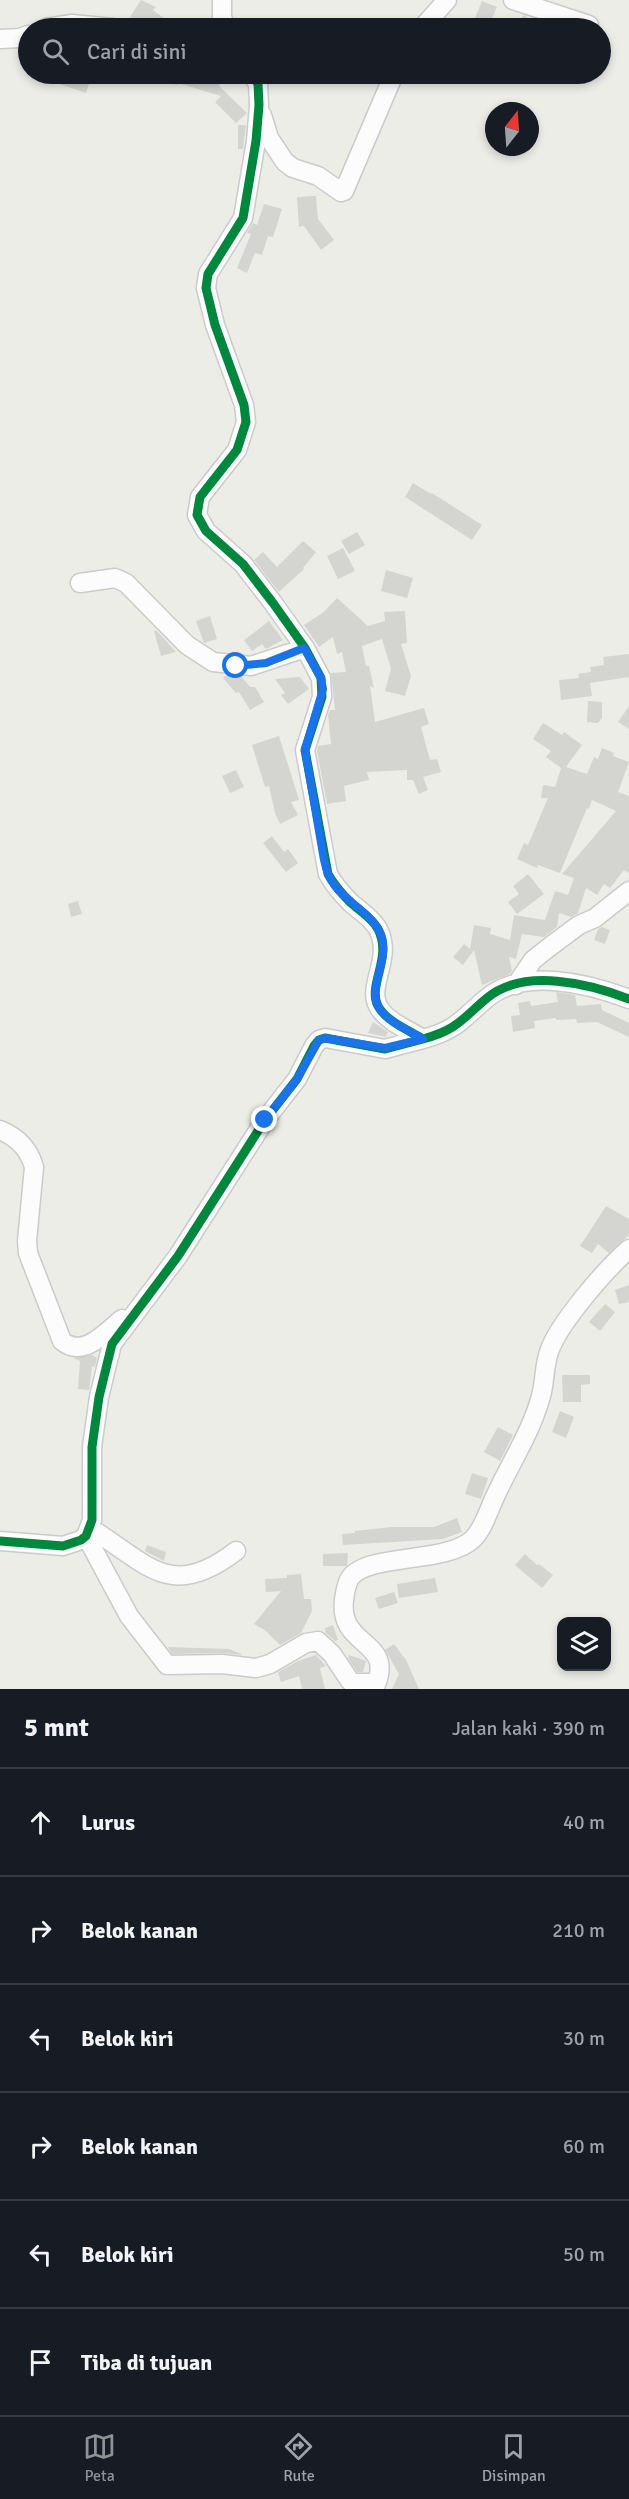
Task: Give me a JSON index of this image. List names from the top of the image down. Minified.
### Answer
{"north":"top","page":{"search":"Cari di sini","heading":["5 mnt","Jalan kaki · 390 m"],"list":[["Lurus","40 m"],["Belok kanan","210 m"],["Belok kiri","30 m"],["Belok kanan","60 m"],["Belok kiri","50 m"],"Tiba di tujuan"],"nav":["Peta","Rute","Disimpan"]}}
